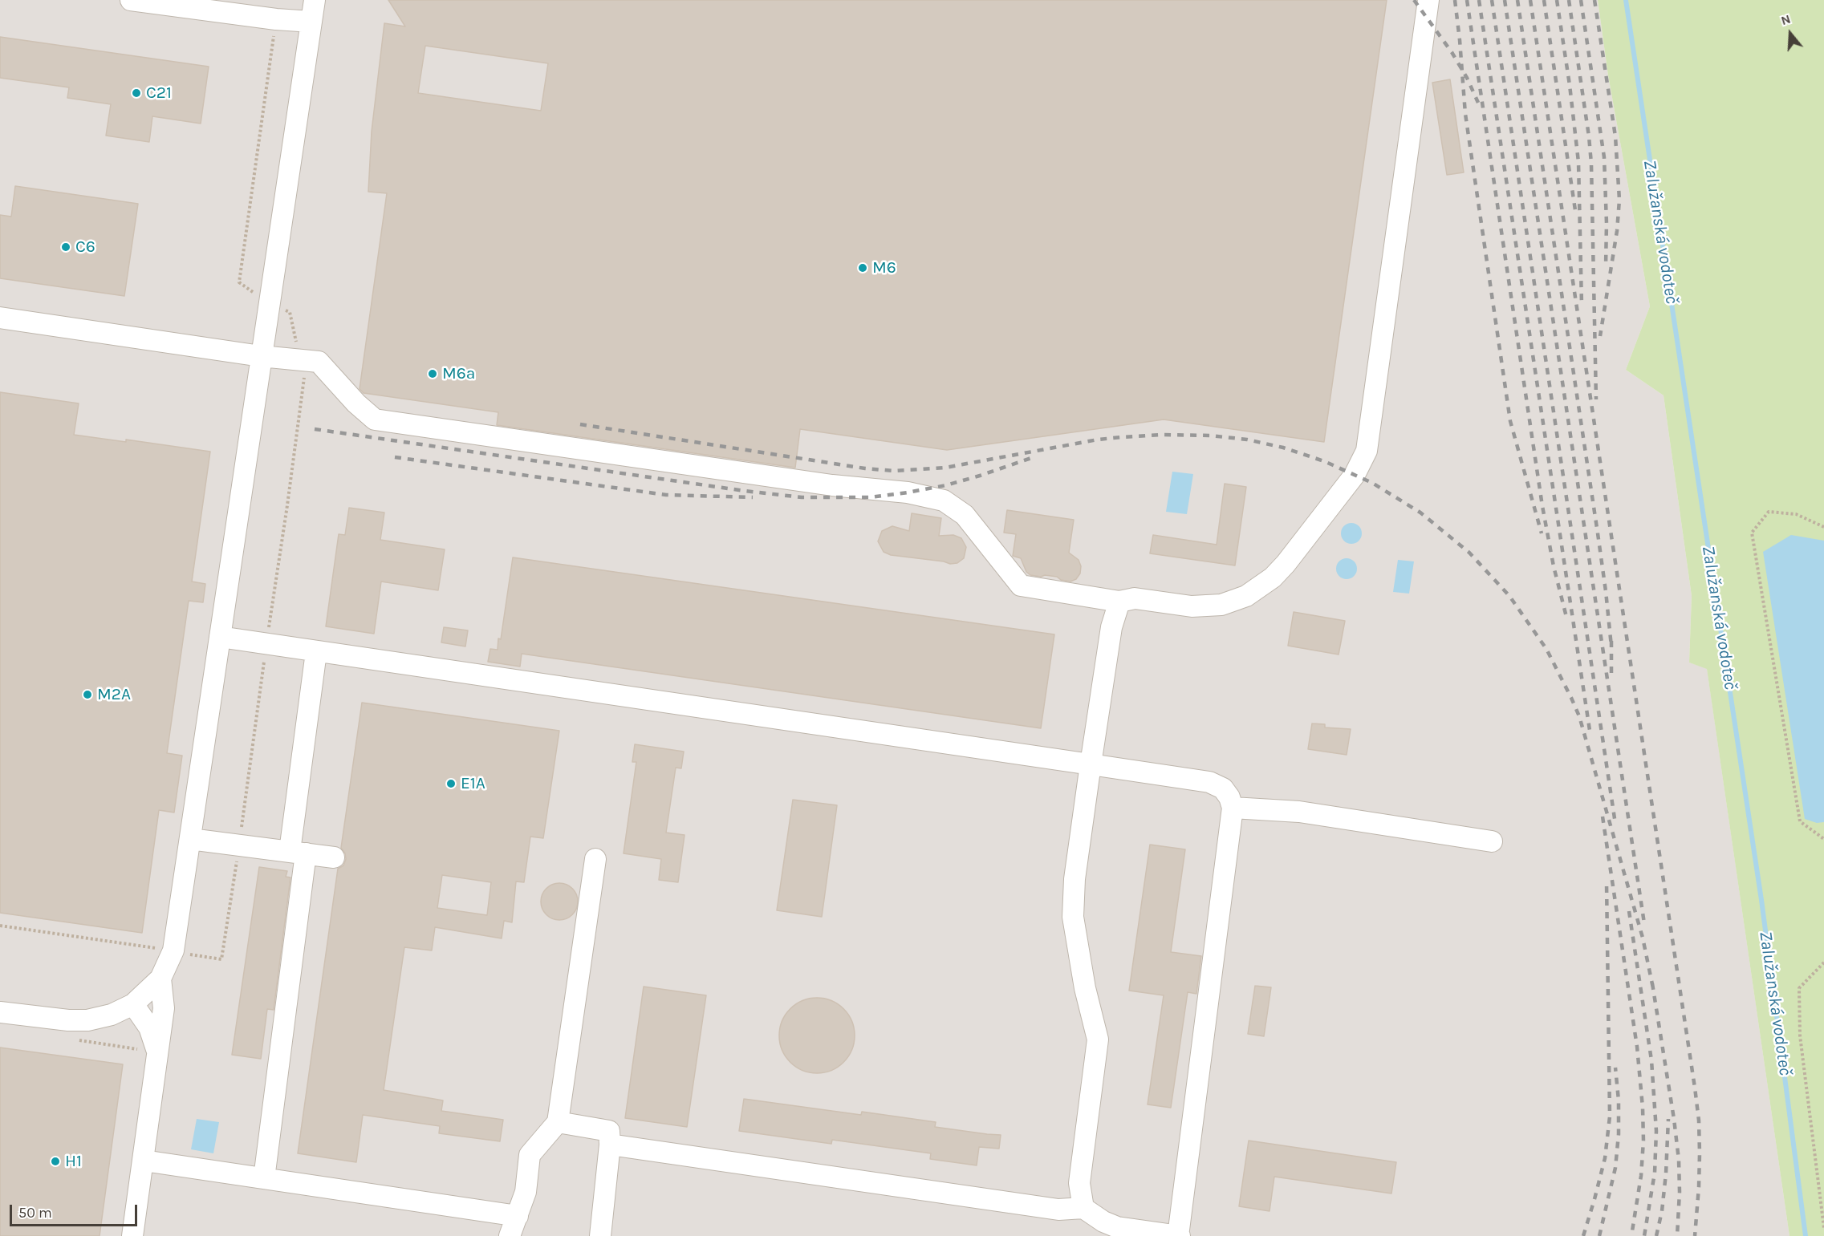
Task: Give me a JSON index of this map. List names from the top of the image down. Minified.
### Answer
{"water":["Zalužanská vodoteč"],"places":["C21","C6","M6","M6a","M2A","E1A","H1"],"scale_bar":"50 m","north":"top"}
